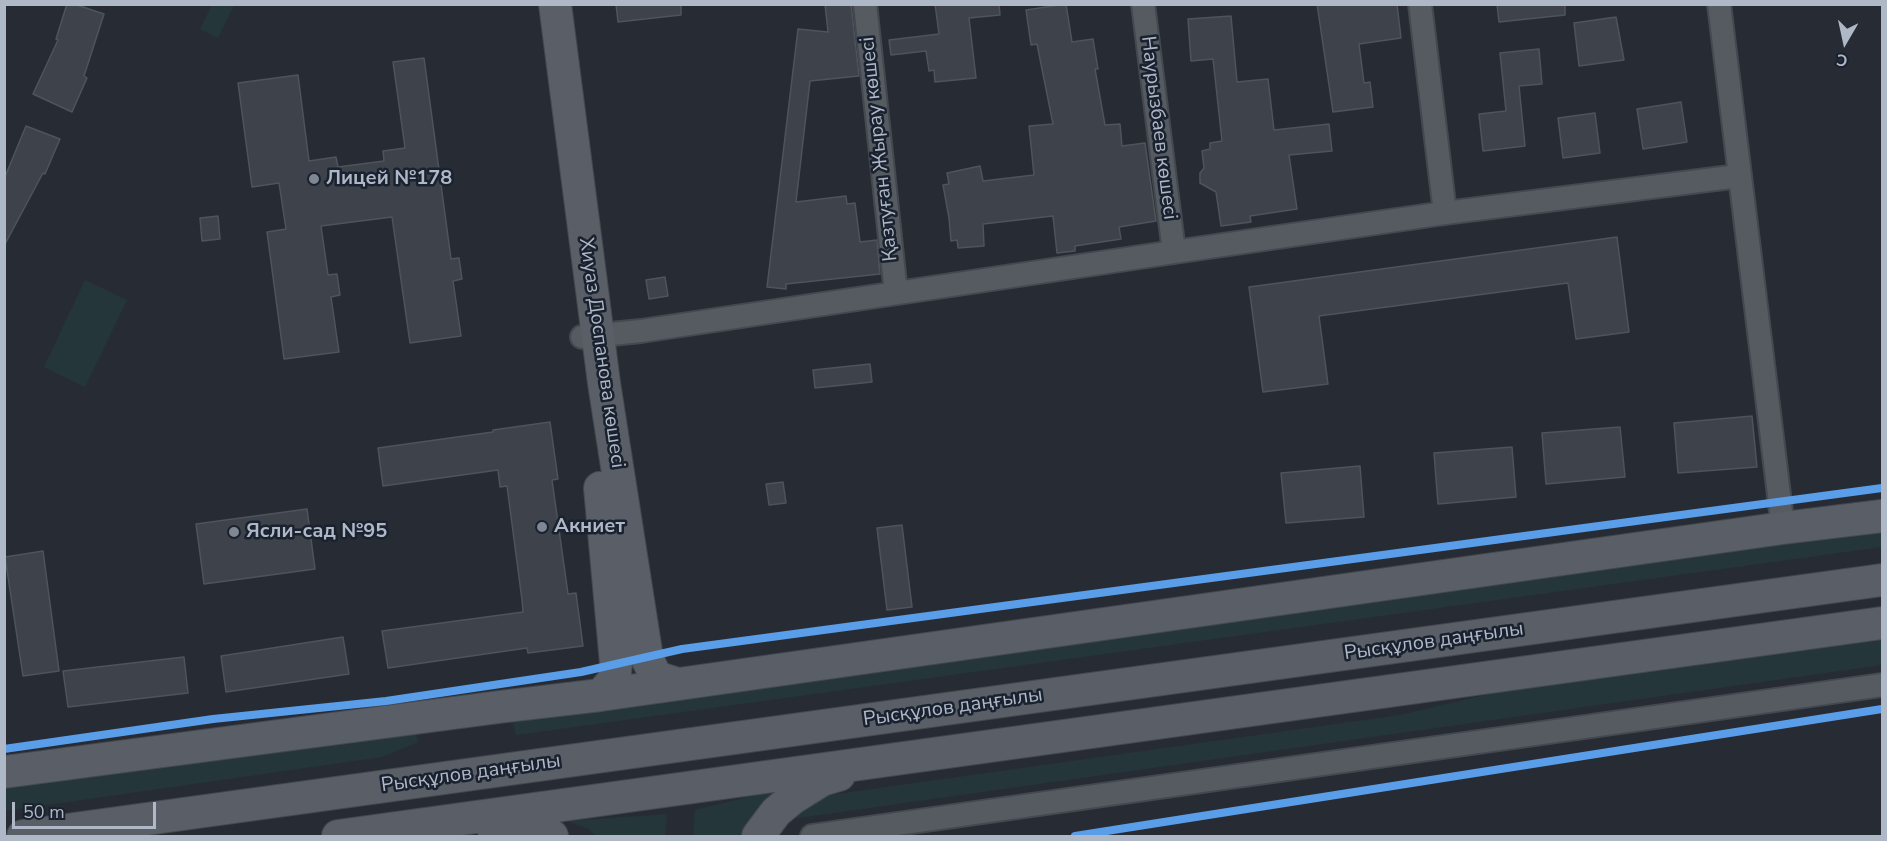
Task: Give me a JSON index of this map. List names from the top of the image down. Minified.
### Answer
{"streets":{"street":["Наурызбаев көшесі","Қазтуған Жырау көшесі","Хиуаз Доспанова көшесі","Рысқұлов даңғылы"]},"places":["Лицей №178","Акниет","Ясли-сад №95"],"scale_bar":"50 m","north":"bottom"}
